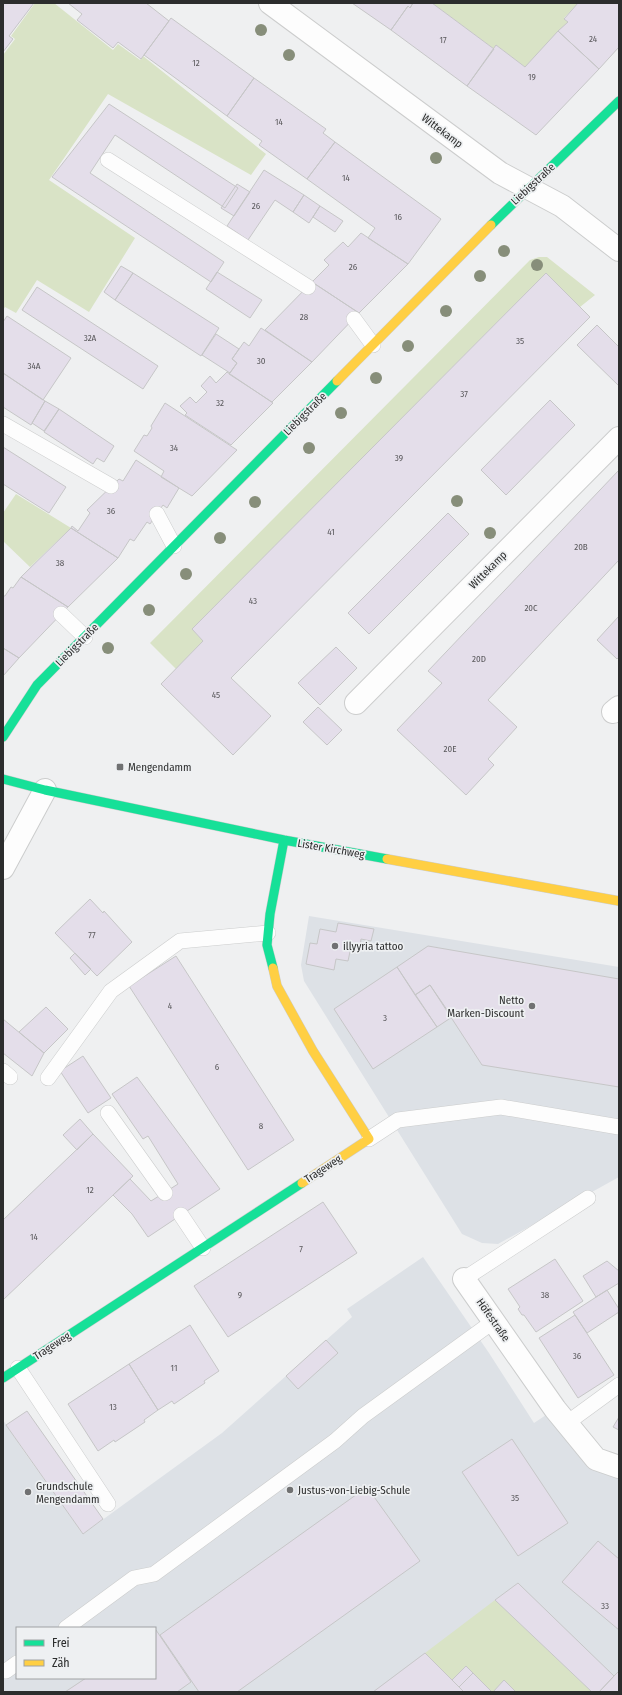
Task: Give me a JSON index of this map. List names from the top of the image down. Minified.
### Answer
{"streets":{"street":["Wittekamp","Liebigstraße","Lister Kirchweg","Trageweg","Höfestraße"]},"crossings":[["Wittekamp","Liebigstraße"]],"places":{"transit":["Mengendamm"],"other":["illyyria tattoo","Netto Marken-Discount","Justus-von-Liebig-Schule","Grundschule Mengendamm"]},"house_numbers":["24","17","12","19","14","14","26","16","26","28","32A","35","30","34A","37","32","34","39","36","41","20B","38","43","20C","20D","45","20E","77","4","3","6","8","12","14","7","9","38","36","11","13","35","33"],"legend":["Frei","Zäh"]}
